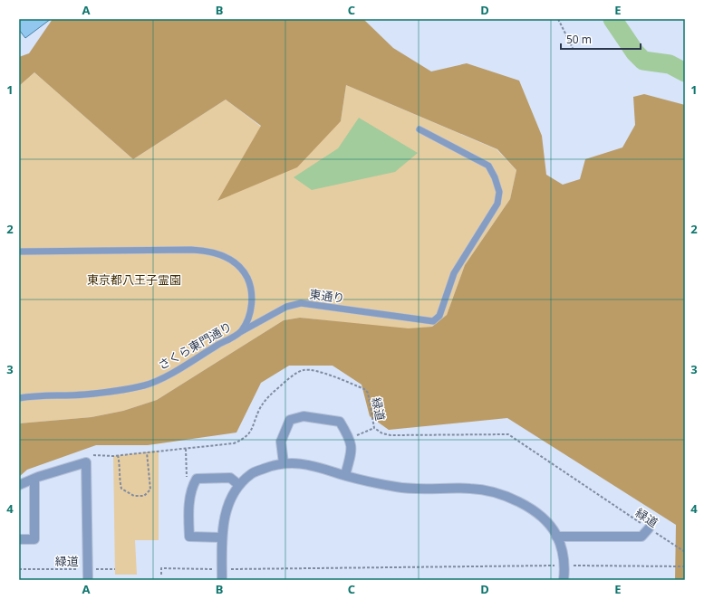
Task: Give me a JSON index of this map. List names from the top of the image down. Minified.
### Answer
{"streets":{"lane":["東通り","さくら東門通り"],"path":["緑道"]},"crossings":[["東通り","さくら東門通り"]],"parks":["東京都八王子霊園"],"scale_bar":"50 m","grid":{"columns":["A","B","C","D","E"],"rows":["1","2","3","4"]}}
